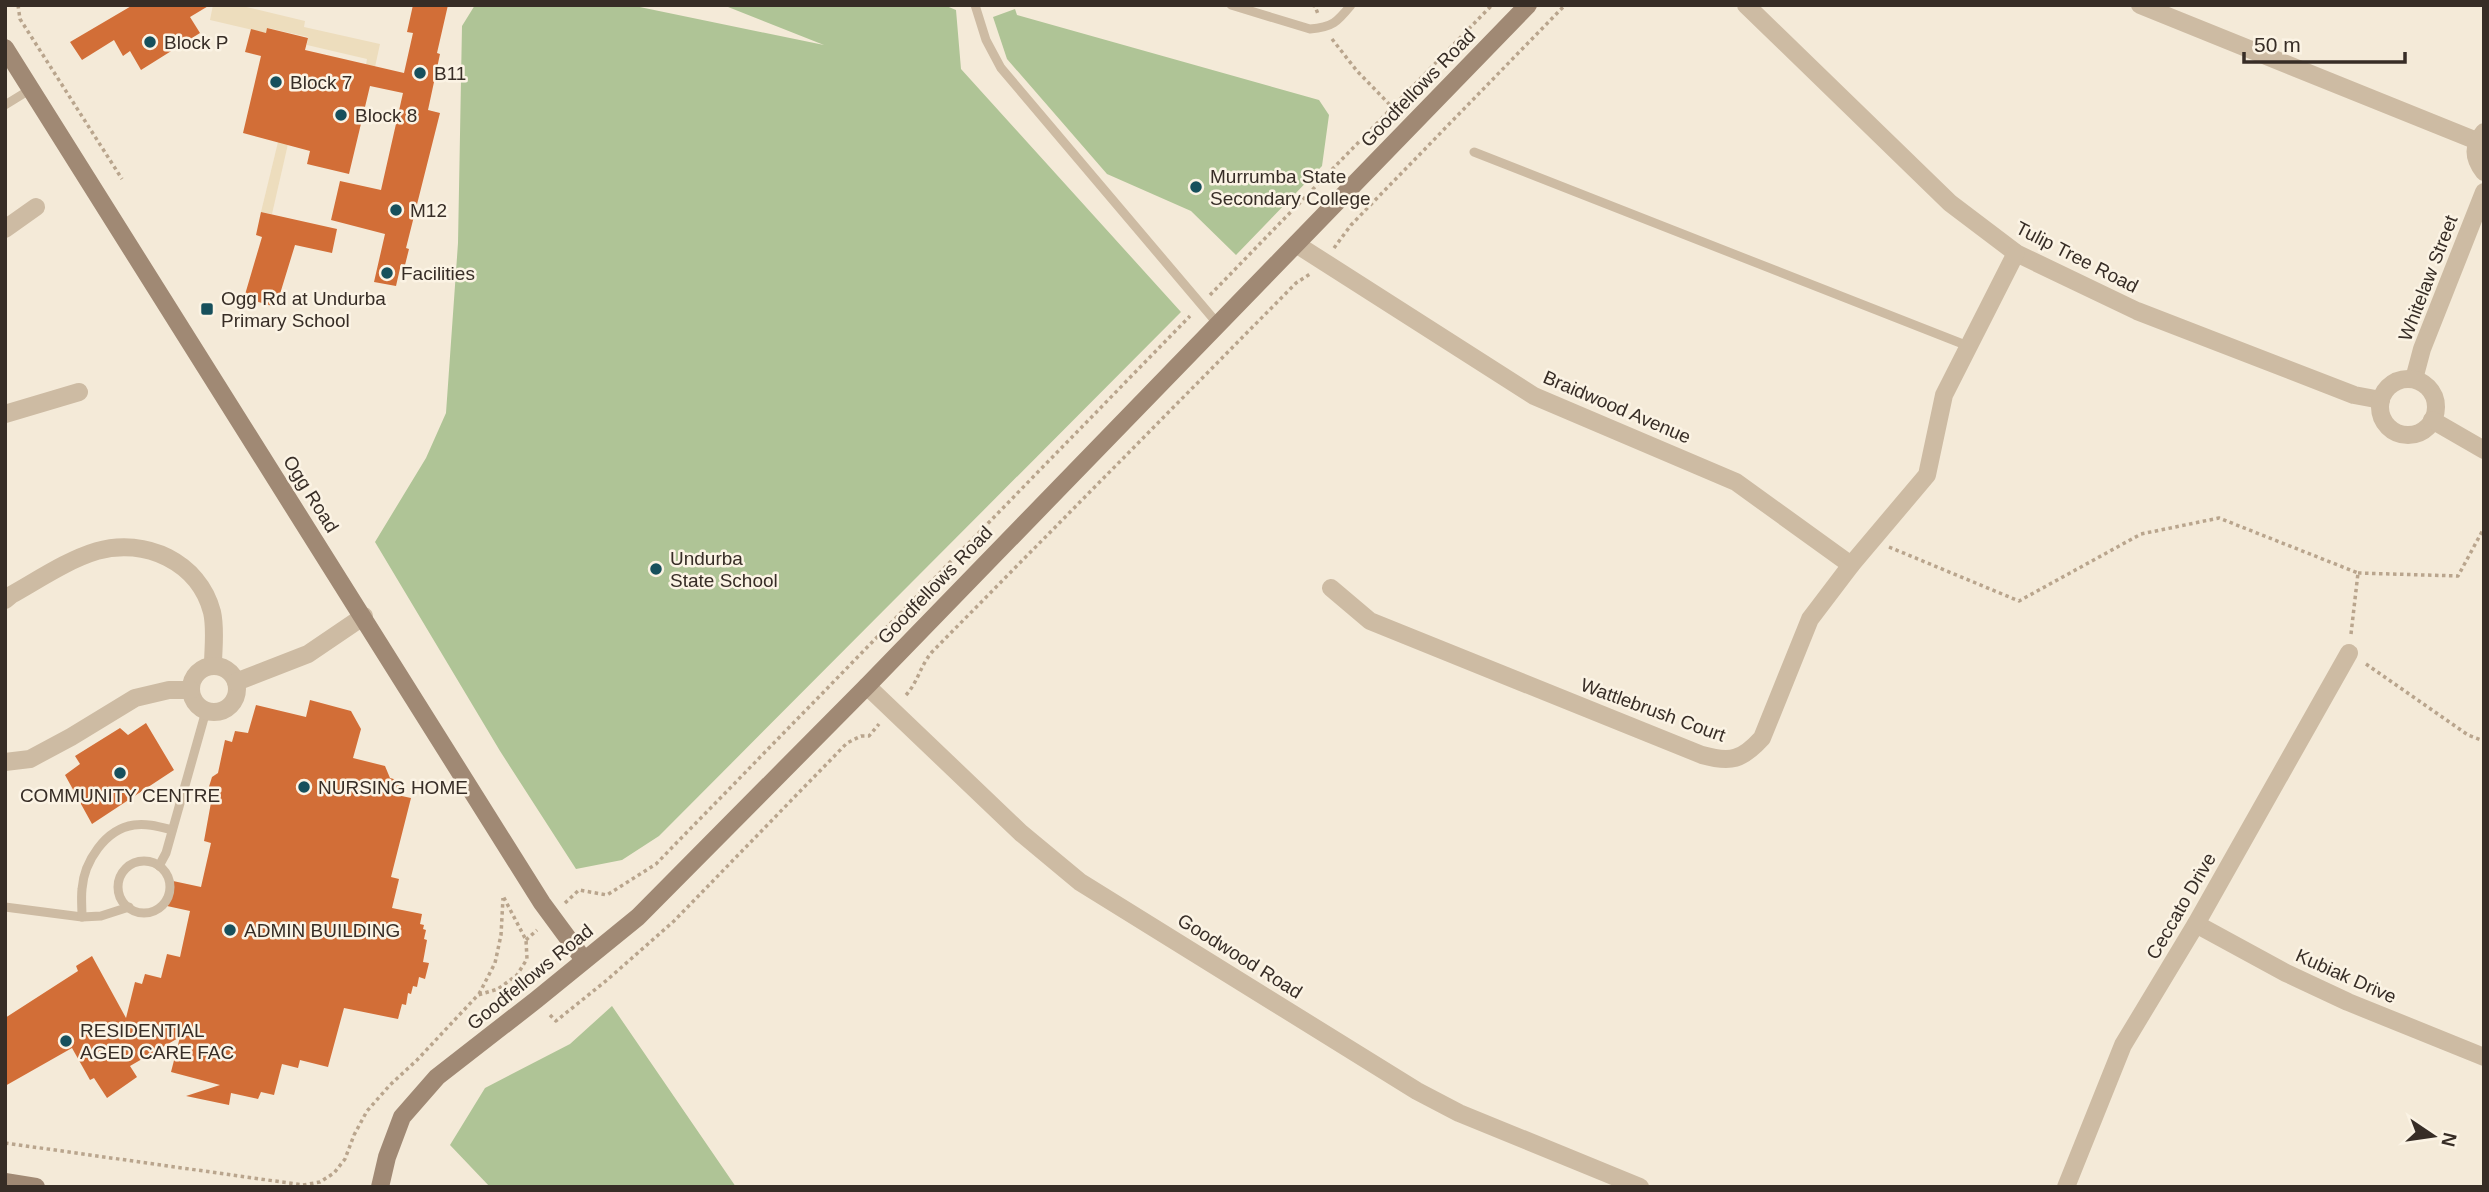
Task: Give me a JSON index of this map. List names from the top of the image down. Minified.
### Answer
{"streets":{"street":["Goodfellows Road","Tulip Tree Road","Whitelaw Street","Braidwood Avenue","Ogg Road","Wattlebrush Court","Ceccato Drive","Goodwood Road","Kubiak Drive"]},"crossings":[["Goodfellows Road","Braidwood Avenue"],["Goodfellows Road","Ogg Road"],["Goodfellows Road","Goodwood Road"],["Tulip Tree Road","Whitelaw Street"],["Tulip Tree Road","Wattlebrush Court"],["Braidwood Avenue","Wattlebrush Court"],["Ceccato Drive","Kubiak Drive"]],"places":{"other":["Block P","B11","Block 7","Block 8","Murrumba State Secondary College","M12","Facilities","Undurba State School","COMMUNITY CENTRE","NURSING HOME","ADMIN BUILDING","RESIDENTIAL AGED CARE FAC"],"transit":["Ogg Rd at Undurba Primary School"]},"scale_bar":"50 m","north":"right"}
